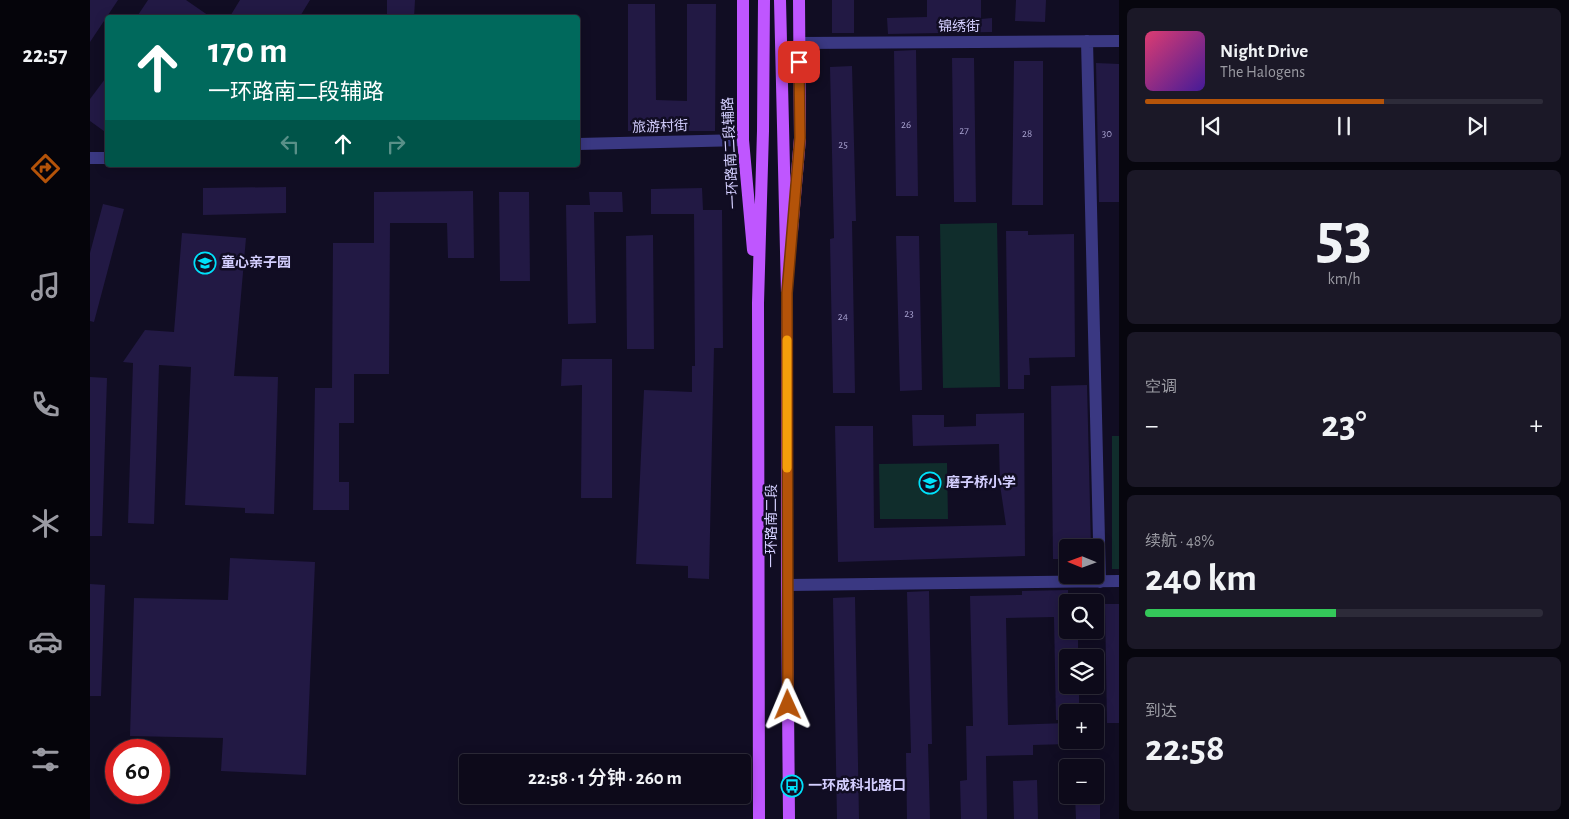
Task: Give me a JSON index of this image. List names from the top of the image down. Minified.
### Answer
{"streets":{"main road":["一环路南二段辅路","一环路南二段"],"street":["锦绣街","旅游村街"]},"crossings":[["旅游村街","一环路南二段辅路"],["一环路南二段辅路","一环路南二段"]],"places":{"school or university":["童心亲子园","磨子桥小学"],"bus stop":["一环成科北路口"]},"house_numbers":["26","27","28","30","25","23","24"],"north":"left","page":{"tabs":"22:57","turn":["170 m","一环路南二段辅路"],"song":["Night Drive","The Halogens"],"tile":[["53","km/h"],"空调",["续航 · 48%","240 km"],["到达","22:58"]],"heat":["−","23°","+"],"map_buttons":["+","−"],"limit":"60","trip":"22:58 · 1 分钟 · 260 m"}}
